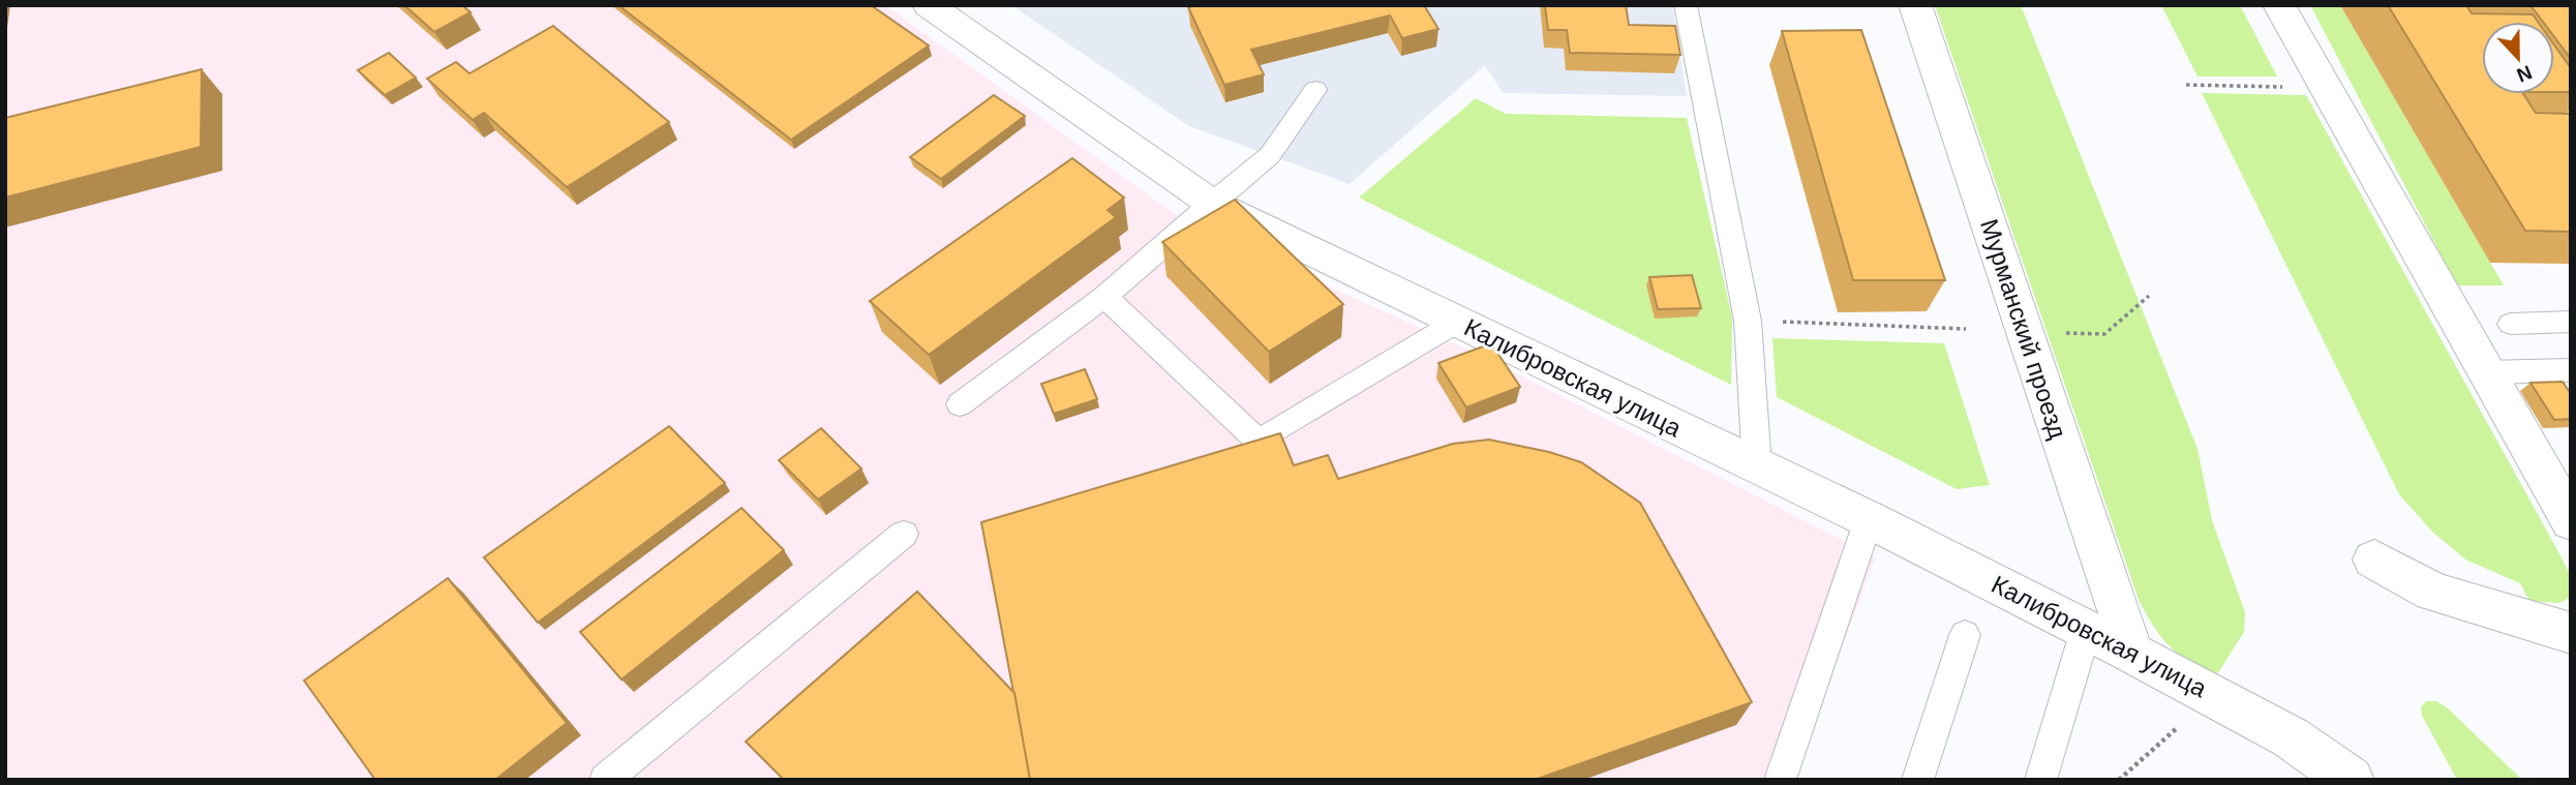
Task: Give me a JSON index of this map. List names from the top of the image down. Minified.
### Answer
{"streets":{"street":["Мурманский проезд","Калибровская улица"]},"crossings":[["Мурманский проезд","Калибровская улица"]],"north":"bottom"}
